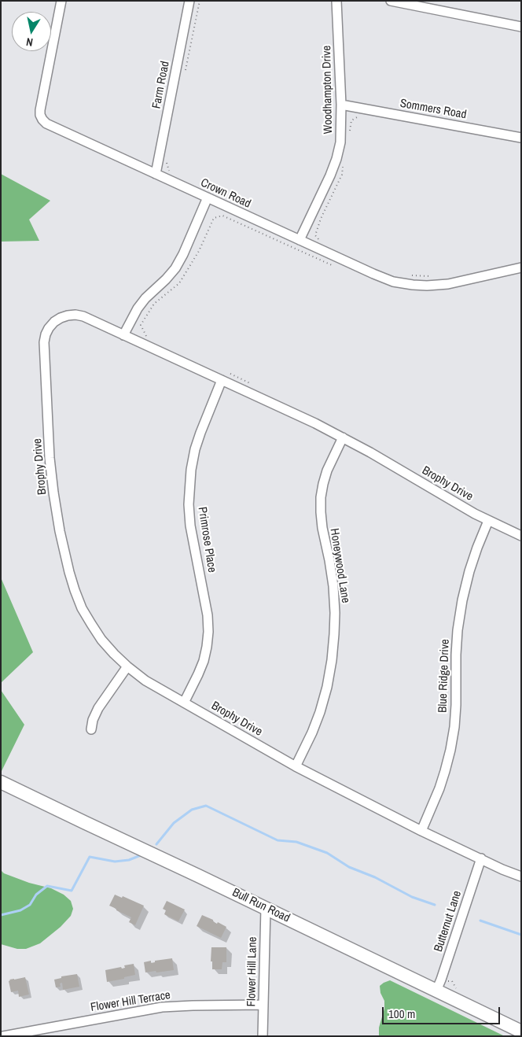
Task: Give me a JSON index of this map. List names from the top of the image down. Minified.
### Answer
{"streets":{"street":["Farm Road","Woodhampton Drive","Sommers Road","Crown Road","Brophy Drive","Primrose Place","Honeywood Lane","Blue Ridge Drive","Bull Run Road","Butternut Lane","Flower Hill Lane","Flower Hill Terrace"]},"crossings":[["Farm Road","Crown Road"],["Woodhampton Drive","Sommers Road"],["Woodhampton Drive","Crown Road"],["Brophy Drive","Primrose Place"],["Brophy Drive","Honeywood Lane"],["Brophy Drive","Blue Ridge Drive"],["Brophy Drive","Butternut Lane"],["Bull Run Road","Butternut Lane"],["Bull Run Road","Flower Hill Lane"],["Flower Hill Lane","Flower Hill Terrace"]],"scale_bar":"100 m","north":"bottom"}
